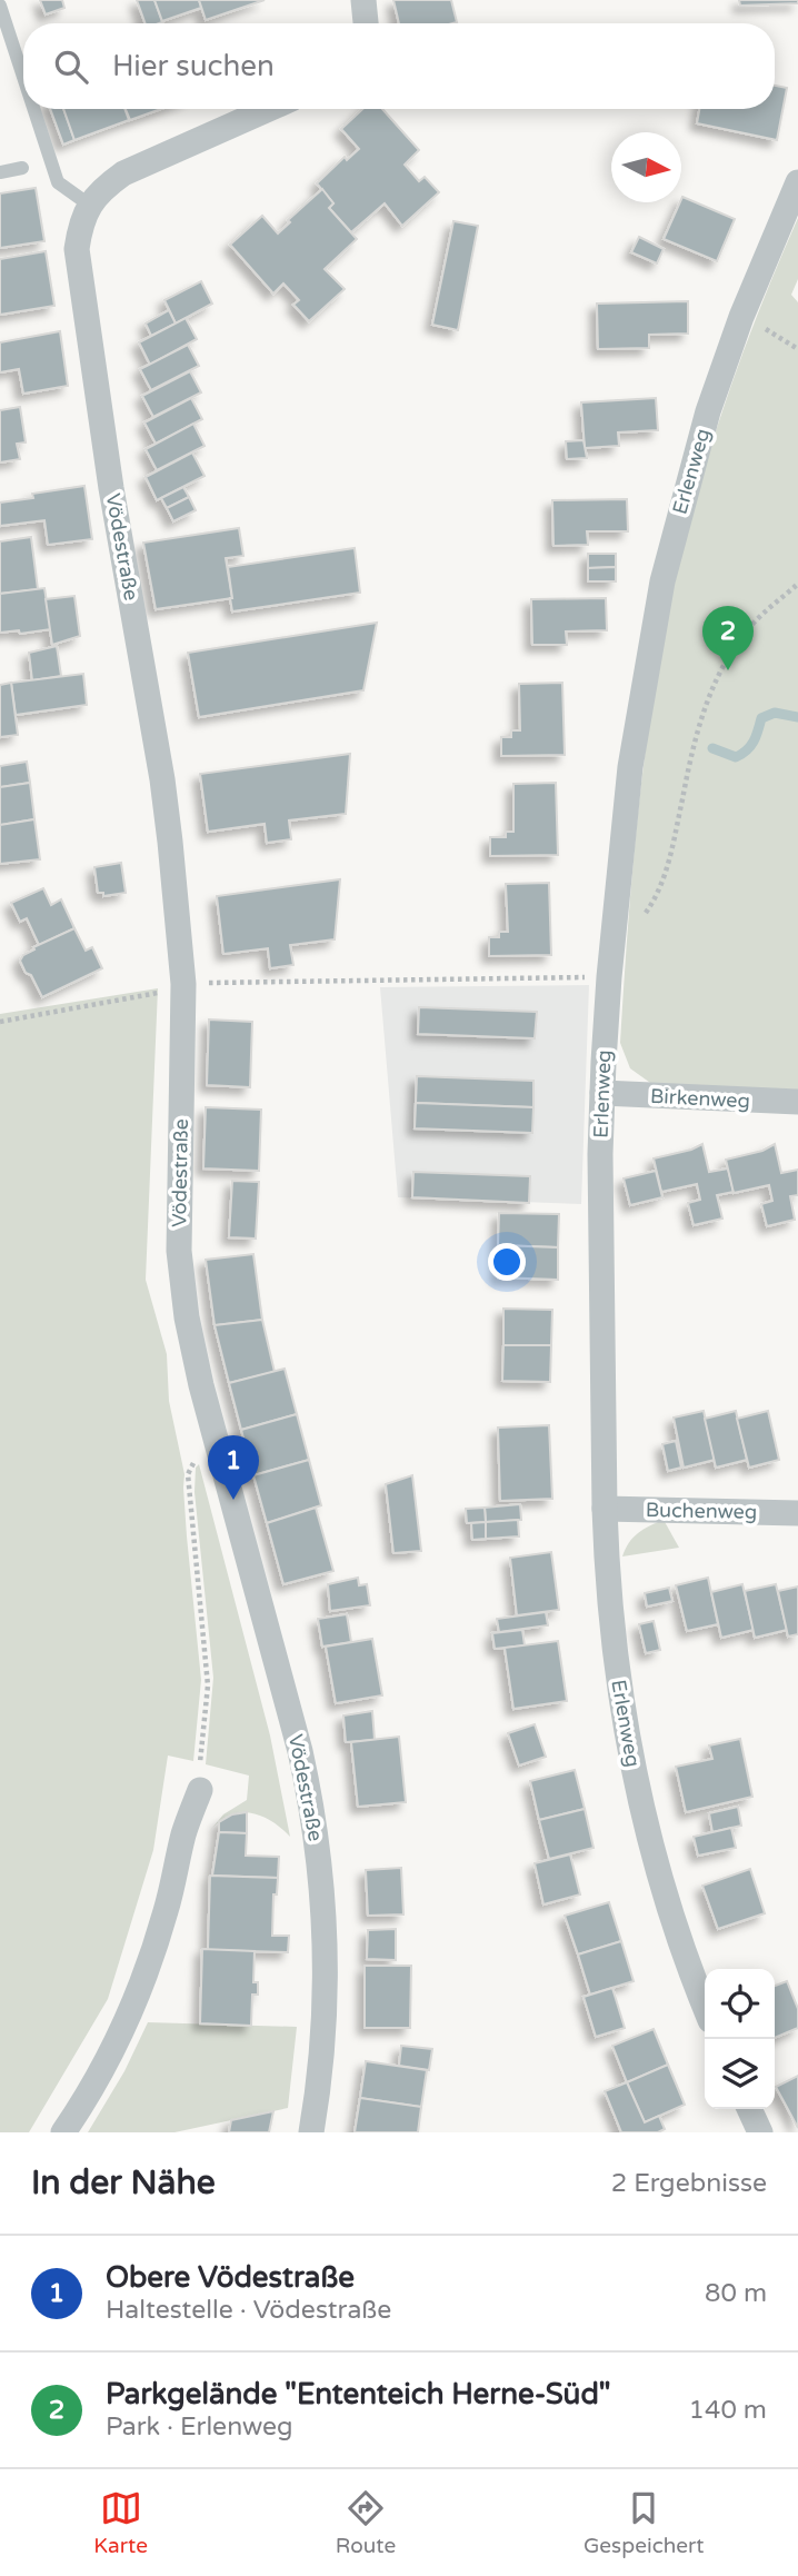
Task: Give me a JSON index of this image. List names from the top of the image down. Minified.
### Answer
{"streets":{"street":["Erlenweg","Vödestraße","Birkenweg","Buchenweg"]},"crossings":[["Erlenweg","Birkenweg"],["Erlenweg","Buchenweg"]],"north":"right","page":{"search":"Hier suchen","pins":["2","1"],"heading":["In der Nähe","2 Ergebnisse"],"list":[{"mark":"1","name":"Obere Vödestraße","note":"Haltestelle · Vödestraße","value":"80 m"},{"mark":"2","name":"Parkgelände \"Ententeich Herne-Süd\"","note":"Park · Erlenweg","value":"140 m"}],"nav":["Karte","Route","Gespeichert"]}}
